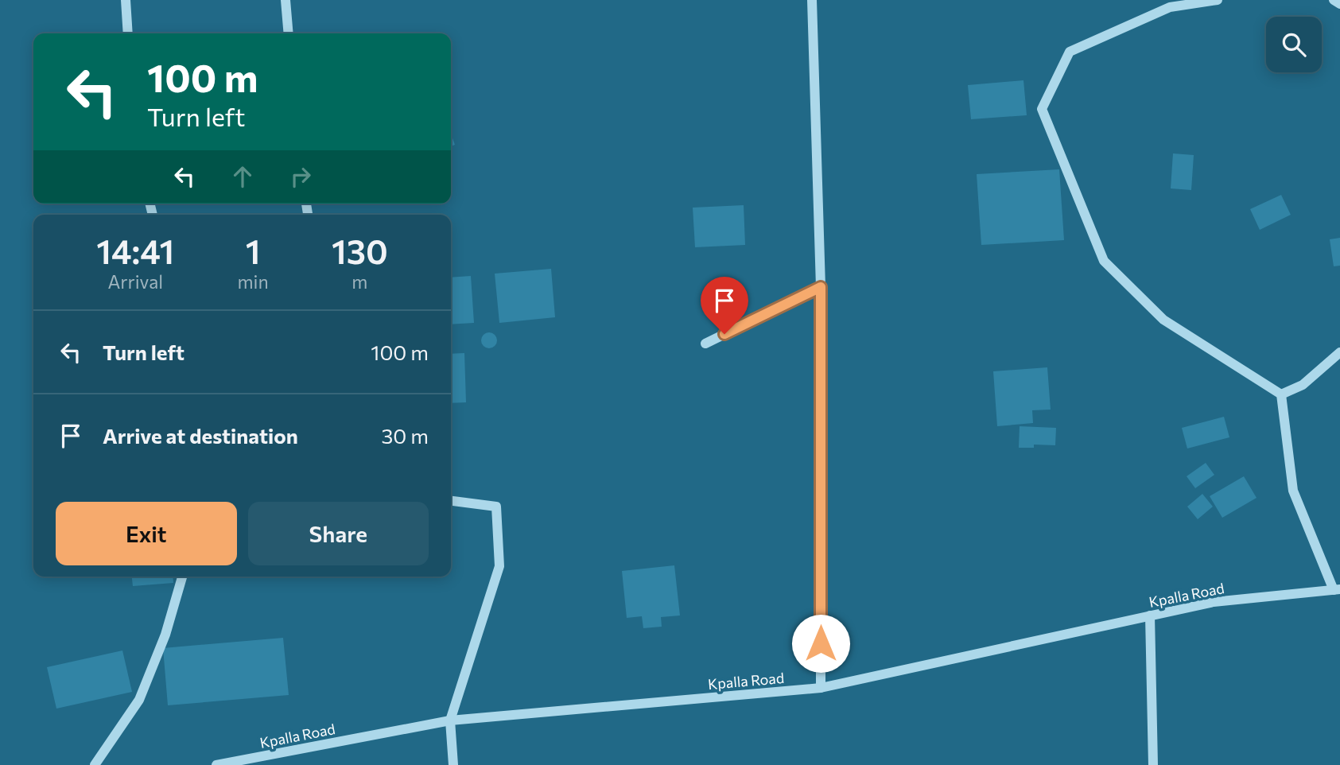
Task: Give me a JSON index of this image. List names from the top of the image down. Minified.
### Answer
{"streets":{"street":["Kpalla Road"]},"page":{"turn":["100 m","Turn left"],"eta":["14:41","Arrival","1","min","130","m"],"list":[{"name":"Turn left","value":"100 m"},{"name":"Arrive at destination","value":"30 m"}],"buttons":["Exit","Share"]}}
